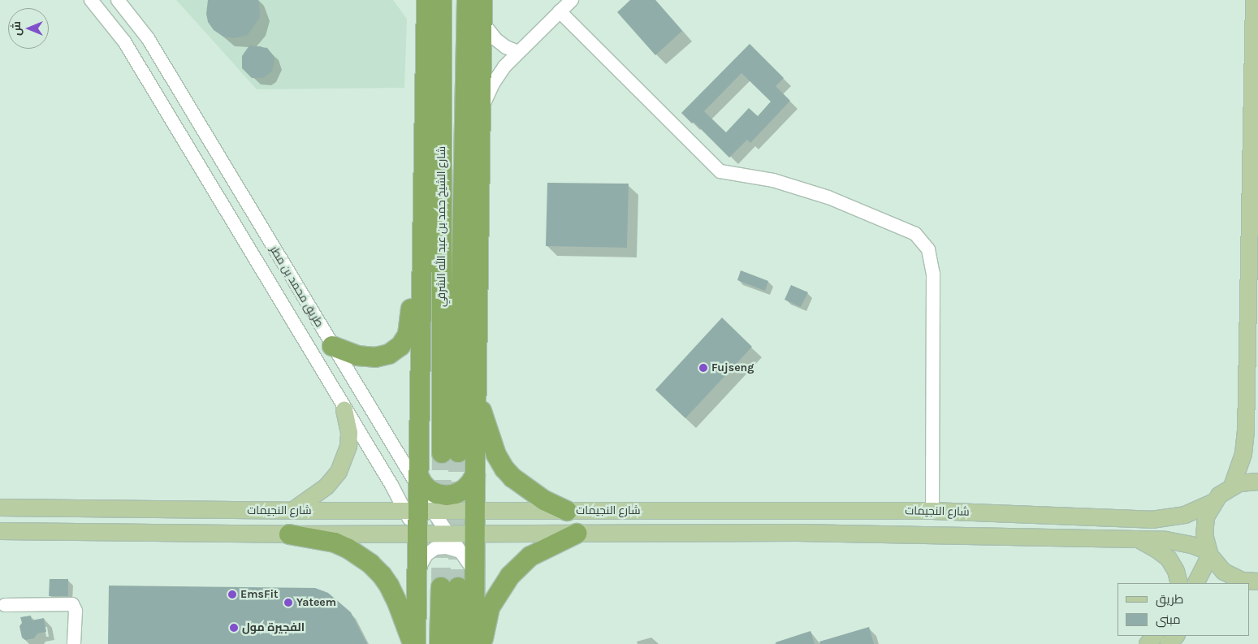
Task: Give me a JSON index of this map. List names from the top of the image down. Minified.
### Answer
{"streets":{"highway":["شارع الشيخ حمد بن عبد الله الشرقي"],"main road":["شارع النجيمات"],"street":["طريق محمد بن مطر"]},"crossings":[["طريق محمد بن مطر","شارع النجيمات"]],"places":["Fujseng","EmsFit","Yateem","الفجيرة مول"],"legend":["طريق","مبنى"],"north":"left"}
